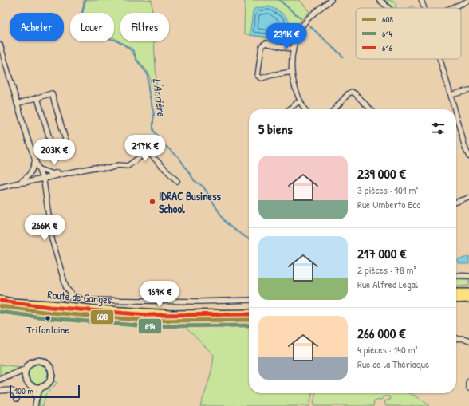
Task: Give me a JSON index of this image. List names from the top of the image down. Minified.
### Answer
{"streets":{"main road":["Route de Ganges"]},"water":["L'Arrière"],"places":["IDRAC Business School","Trifontaine"],"lines":["transit line 616","transit line 608","transit line 614"],"legend":["608","614","616"],"scale_bar":"100 m","page":{"chip":["Acheter","Louer","Filtres"],"price":["239K €","217K €","203K €","266K €","169K €"],"heading":"5 biens","list":[{"name":"239 000 €","note":"3 pièces · 101 m² · Rue Umberto Eco"},{"name":"217 000 €","note":"2 pièces · 78 m² · Rue Alfred Legal"},{"name":"266 000 €","note":"4 pièces · 140 m² · Rue de la Thériaque"}],"scale":"100 m"}}
